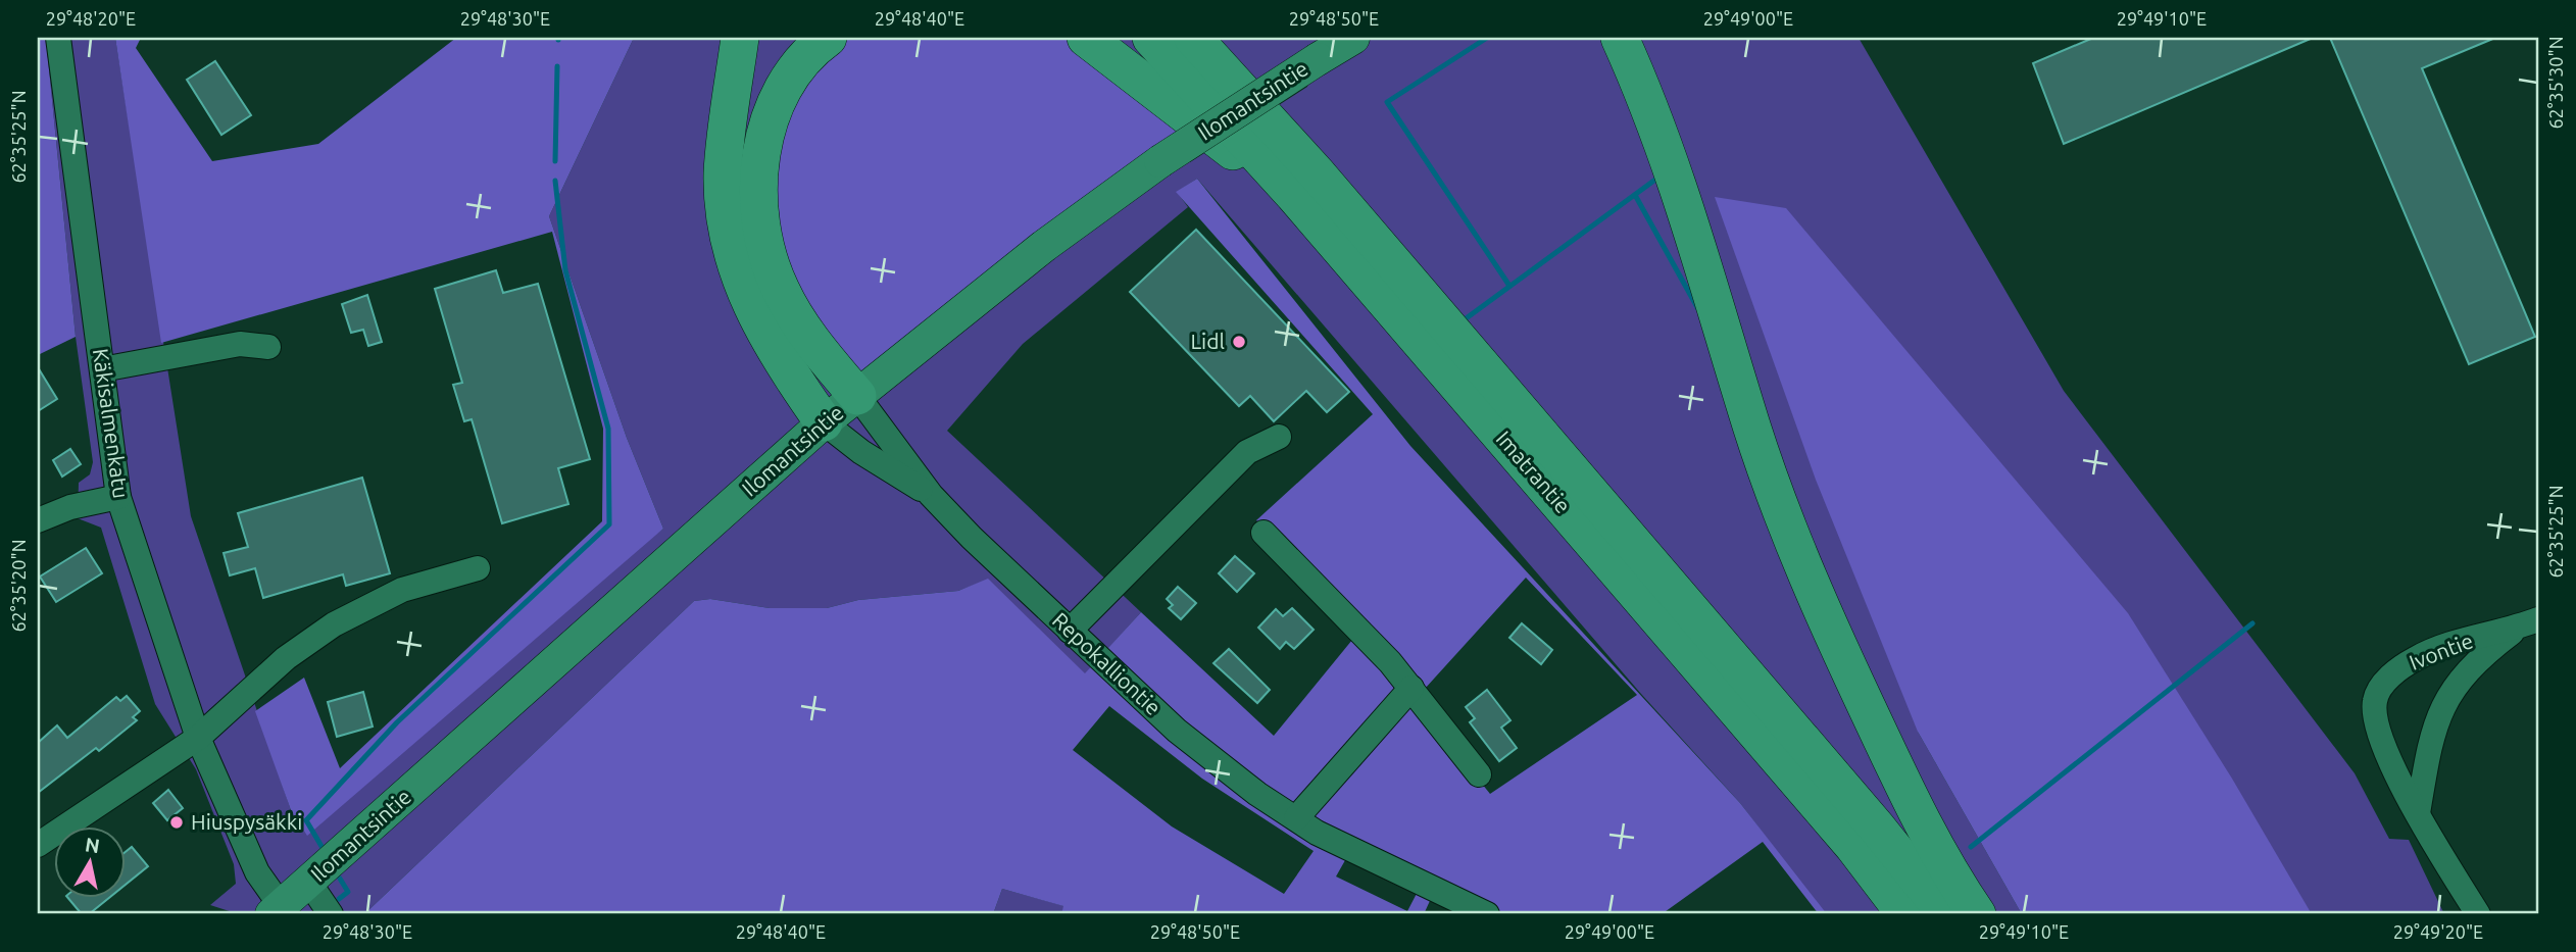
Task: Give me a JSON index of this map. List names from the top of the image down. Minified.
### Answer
{"streets":{"highway":["Imatrantie"],"main road":["Ilomantsintie"],"street":["Käkisalmenkatu","Ivontie","Repokalliontie"]},"crossings":[["Ilomantsintie","Käkisalmenkatu"],["Ilomantsintie","Repokalliontie"]],"places":["Lidl","Hiuspysäkki"],"north":"top","coordinates":["29°48'20\"E","29°48'30\"E","29°48'40\"E","29°48'50\"E","29°49'00\"E","29°49'10\"E","62°35'30\"N","62°35'25\"N","62°35'20\"N","29°49'20\"E"]}
